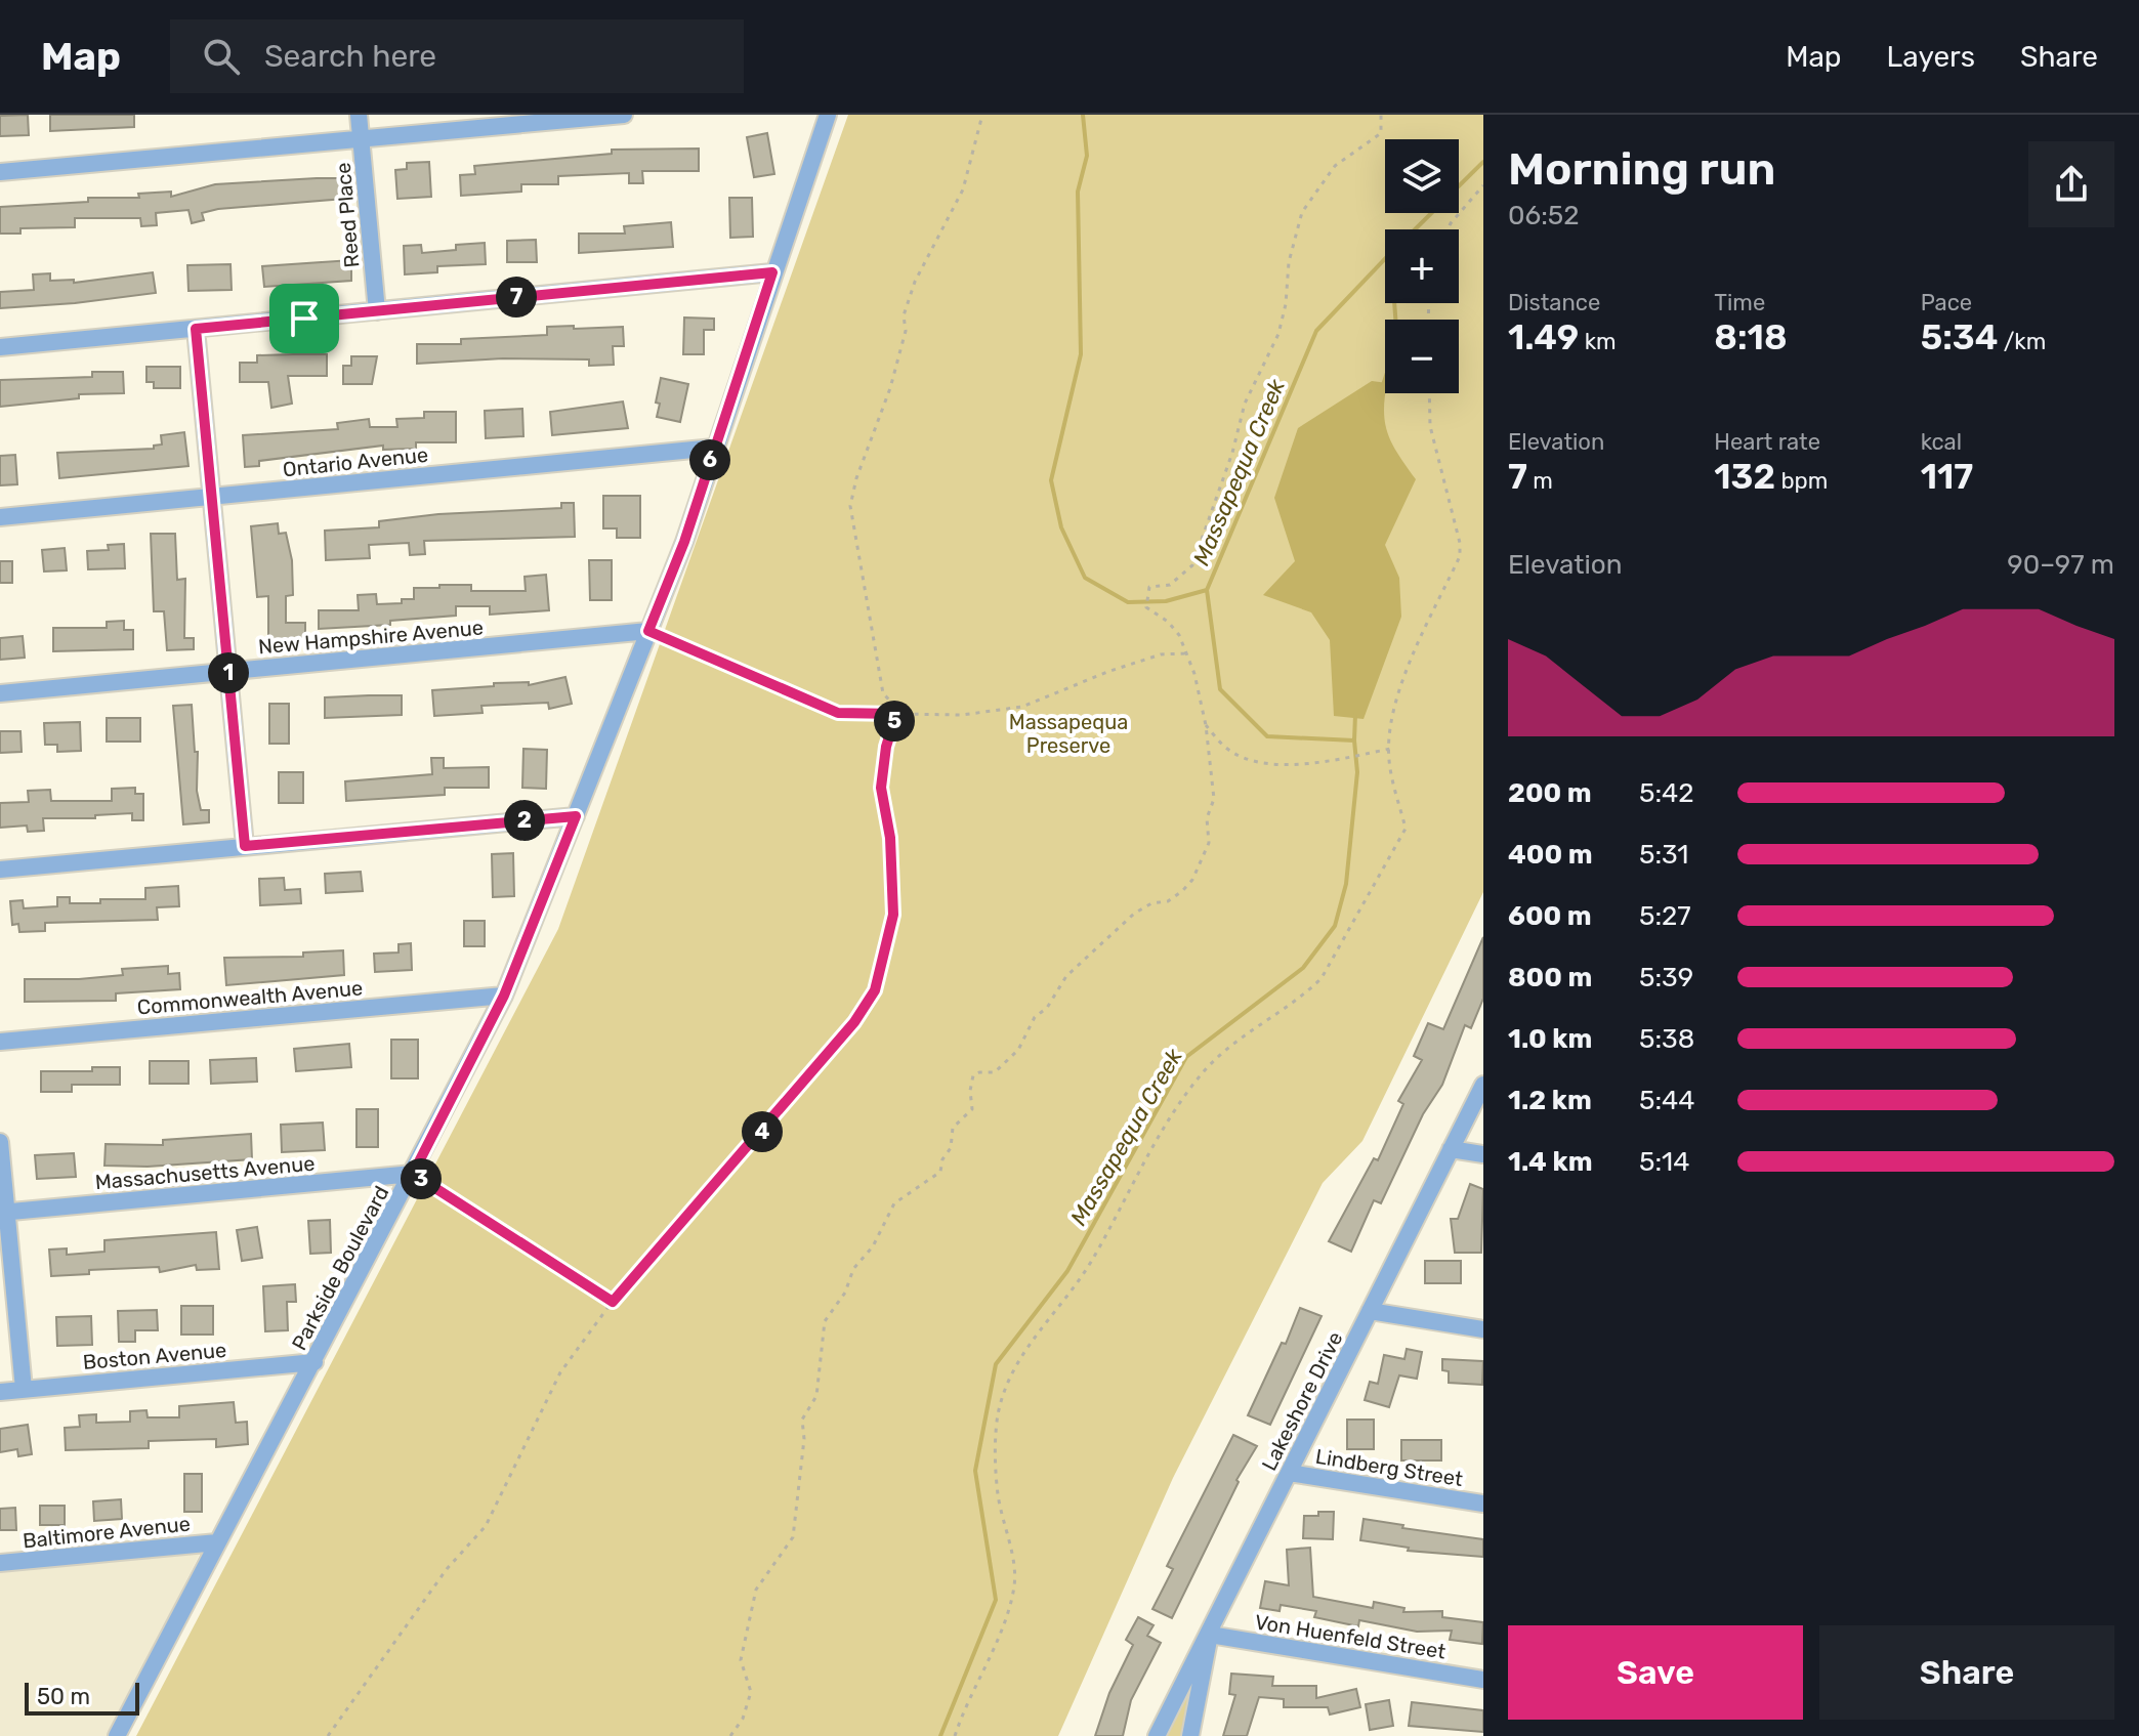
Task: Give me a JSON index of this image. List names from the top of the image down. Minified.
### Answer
{"streets":{"street":["Reed Place","Ontario Avenue","New Hampshire Avenue","Commonwealth Avenue","Massachusetts Avenue","Parkside Boulevard","Boston Avenue","Lakeshore Drive","Lindberg Street","Baltimore Avenue","Von Huenfeld Street"]},"crossings":[["Ontario Avenue","Parkside Boulevard"],["New Hampshire Avenue","Parkside Boulevard"],["Commonwealth Avenue","Parkside Boulevard"],["Massachusetts Avenue","Parkside Boulevard"],["Parkside Boulevard","Boston Avenue"],["Parkside Boulevard","Baltimore Avenue"],["Lakeshore Drive","Lindberg Street"],["Lakeshore Drive","Von Huenfeld Street"]],"water":["Massapequa Creek"],"parks":["Massapequa Preserve"],"scale_bar":"50 m","page":{"header":"Map","search":"Search here","nav":["Map","Layers","Share"],"heading":["Morning run","06:52"],"map_buttons":["+","−"],"stats":[["Distance","1.49 km"],["Time","8:18"],["Pace","5:34 /km"],["Elevation","7 m"],["Heart rate","132 bpm"],["kcal","117"]],"pins":["7","6","1","5","2","4","3"],"chart":["Elevation","90–97 m"],"list":[{"name":"200 m","note":"5:42"},{"name":"400 m","note":"5:31"},{"name":"600 m","note":"5:27"},{"name":"800 m","note":"5:39"},{"name":"1.0 km","note":"5:38"},{"name":"1.2 km","note":"5:44"},{"name":"1.4 km","note":"5:14"}],"buttons":["Save","Share"],"scale":"50 m"}}
